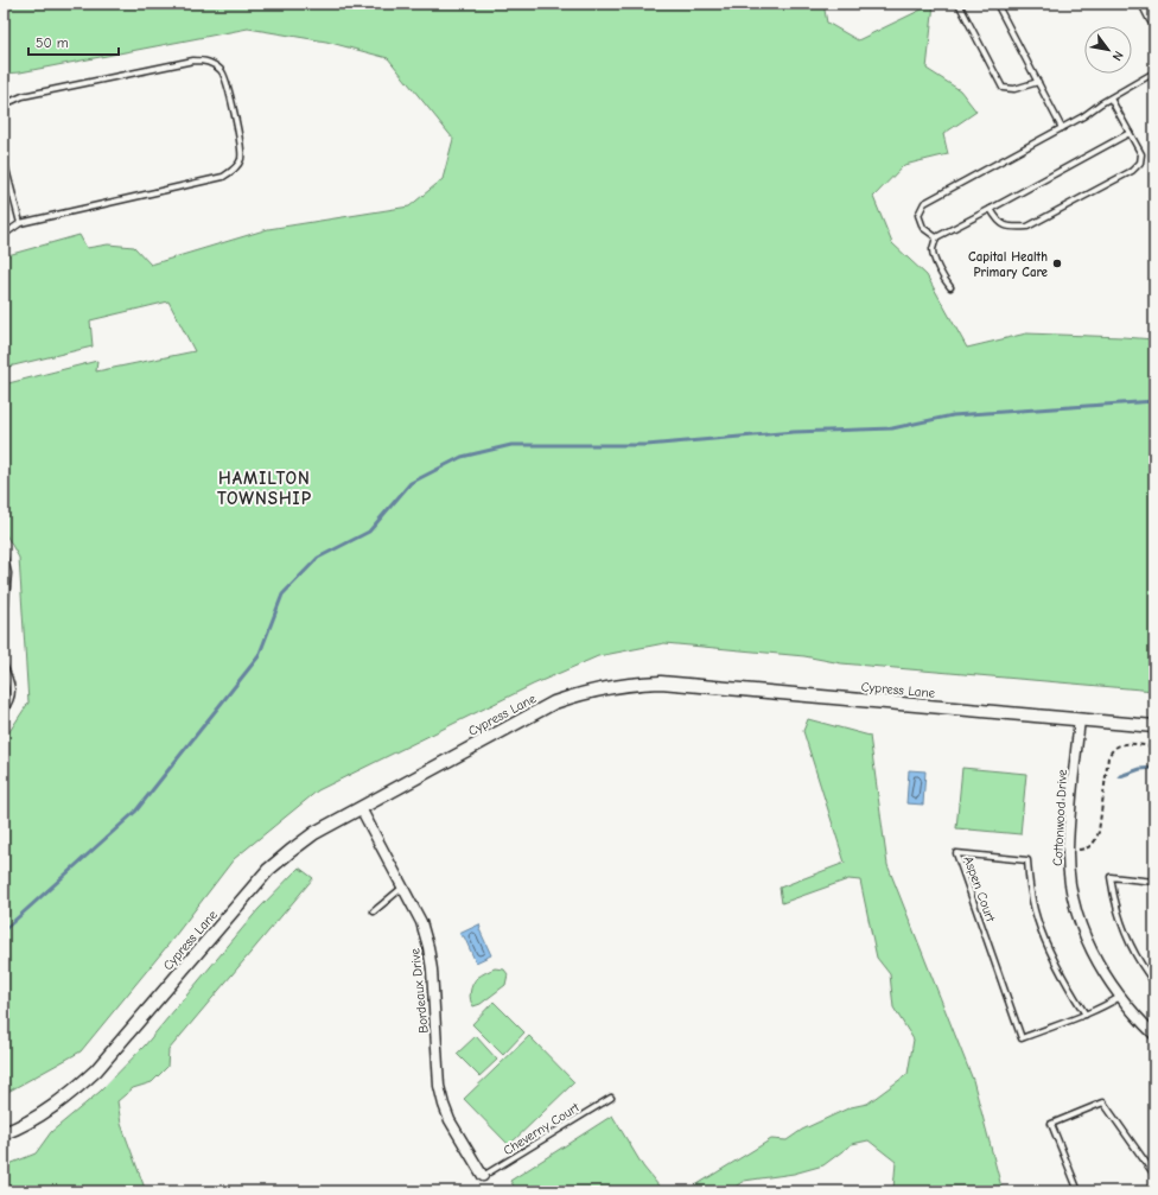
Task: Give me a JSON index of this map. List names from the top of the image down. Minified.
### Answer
{"streets":{"street":["Cypress Lane","Cottonwood Drive","Bordeaux Drive"],"lane":["Aspen Court","Cheverny Court"]},"crossings":[["Cypress Lane","Cottonwood Drive"],["Cypress Lane","Bordeaux Drive"],["Cottonwood Drive","Aspen Court"],["Bordeaux Drive","Cheverny Court"]],"districts":["HAMILTON TOWNSHIP"],"places":["Capital Health Primary Care"],"scale_bar":"50 m","north":"bottom right"}
